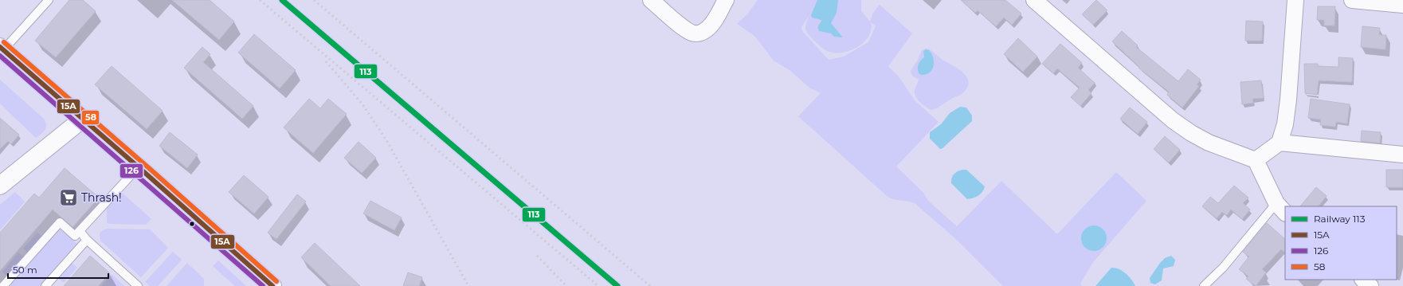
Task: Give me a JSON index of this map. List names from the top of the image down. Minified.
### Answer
{"places":{"supermarket":["Thrash!"]},"lines":["rail line 113","transit line 58","transit line 15A","transit line 126"],"legend":["Railway 113","15A","126","58"],"scale_bar":"50 m"}
